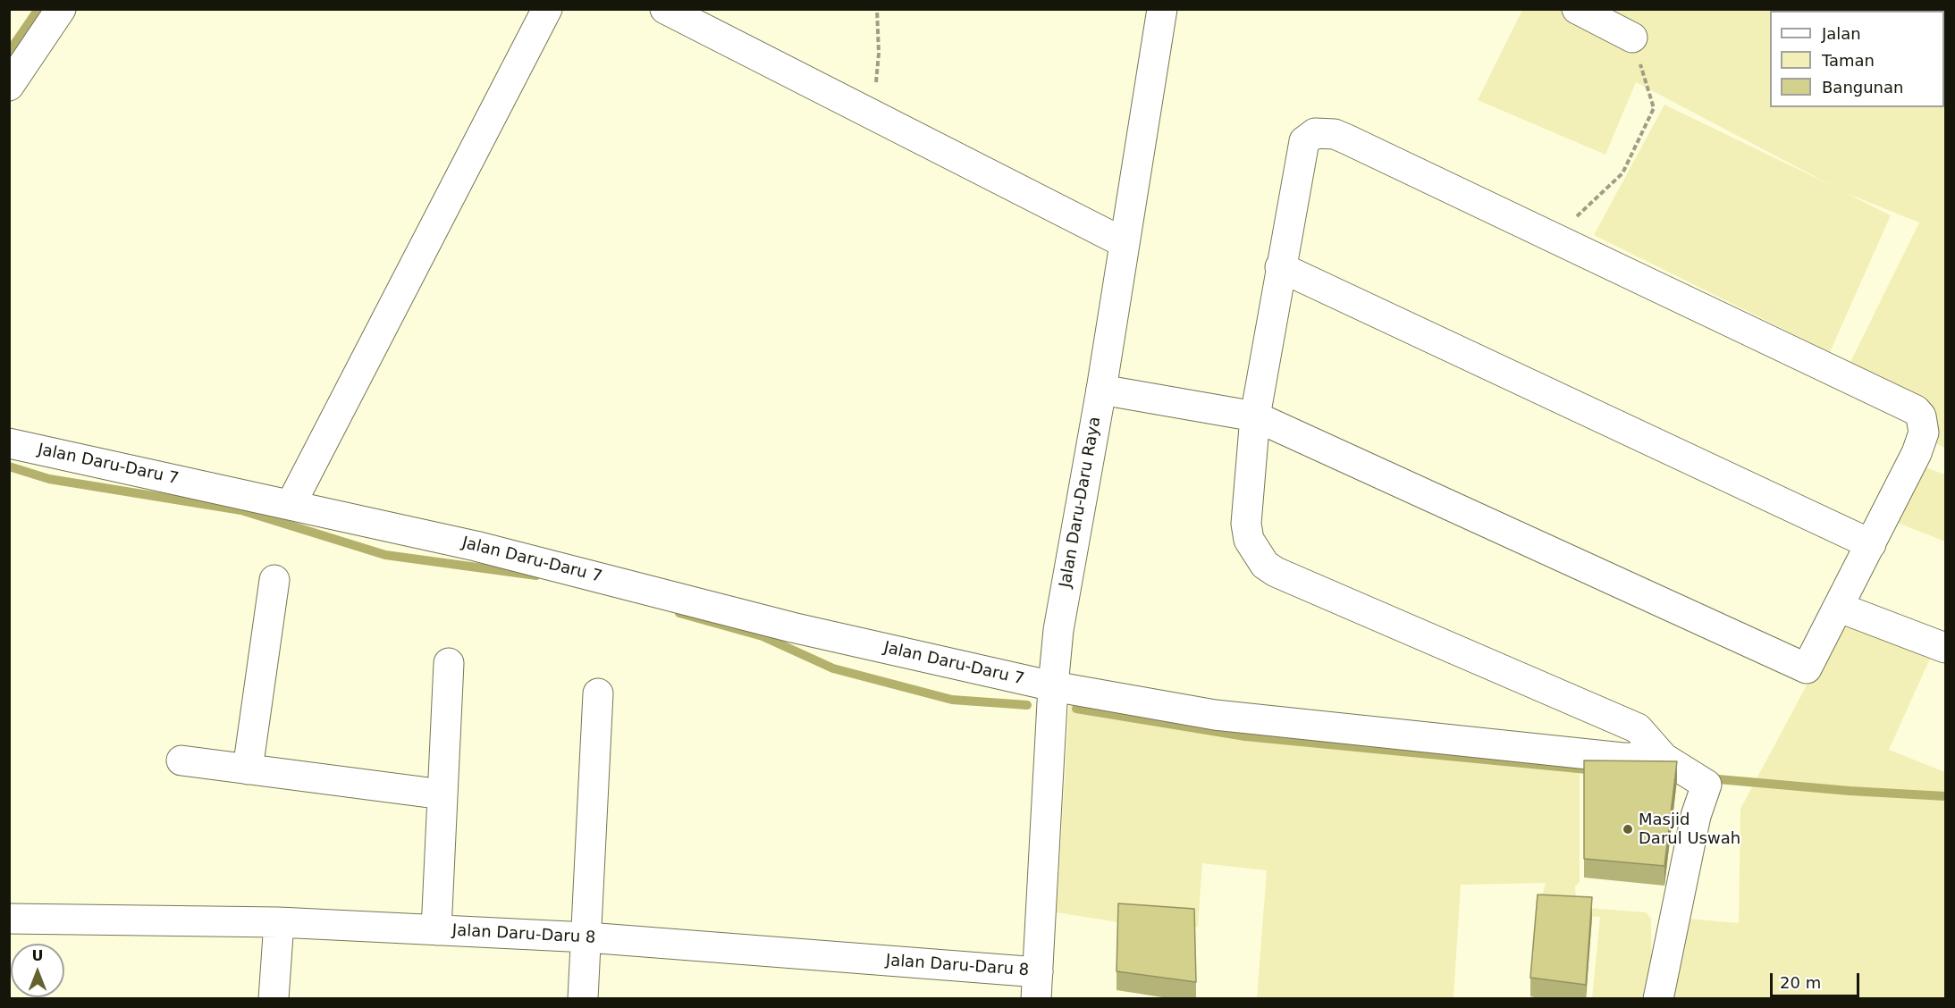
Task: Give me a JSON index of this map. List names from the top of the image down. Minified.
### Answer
{"streets":{"street":["Jalan Daru-Daru 7","Jalan Daru-Daru Raya","Jalan Daru-Daru 8"]},"crossings":[["Jalan Daru-Daru 7","Jalan Daru-Daru Raya"],["Jalan Daru-Daru Raya","Jalan Daru-Daru 8"]],"places":["Masjid Darul Uswah"],"legend":["Jalan","Taman","Bangunan"],"scale_bar":"20 m","north":"top"}
